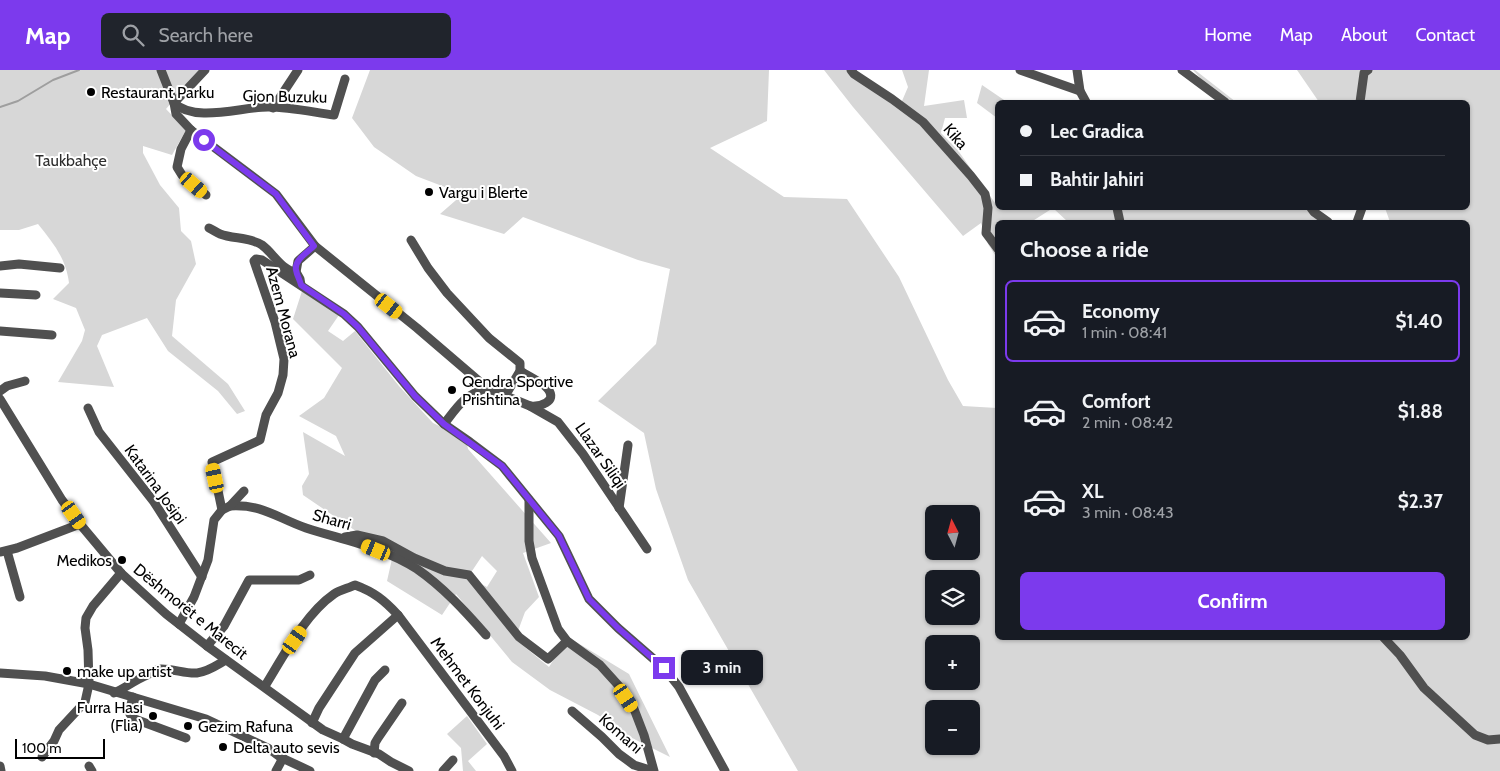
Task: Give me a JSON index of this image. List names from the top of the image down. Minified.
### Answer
{"streets":{"street":["Gjon Buzuku","Kika","Azem Morana","Llazar Siliqi","Katarina Josipi","Sharri","Dëshmorët e Marecit","Mehmet Konjuhi","Komani"]},"crossings":[["Gjon Buzuku","Llazar Siliqi"],["Azem Morana","Sharri"],["Dëshmorët e Marecit","Mehmet Konjuhi"]],"parks":["Taukbahçe"],"places":["Restaurant Parku","Vargu i Blerte","Qendra Sportive Prishtina","Medikos","make up artist","Furra Hasi (Flia)","Gezim Rafuna","Delta auto sevis"],"scale_bar":"100 m","north":"top","page":{"header":"Map","search":"Search here","nav":["Home","Map","About","Contact"],"banner":["Lec Gradica","Bahtir Jahiri"],"heading":"Choose a ride","list":[{"name":"Economy","note":"1 min · 08:41","value":"$1.40"},{"name":"Comfort","note":"2 min · 08:42","value":"$1.88"},{"name":"XL","note":"3 min · 08:43","value":"$2.37"}],"map_buttons":["+","−"],"buttons":"Confirm","bubble":"3 min","scale":"100 m"}}
